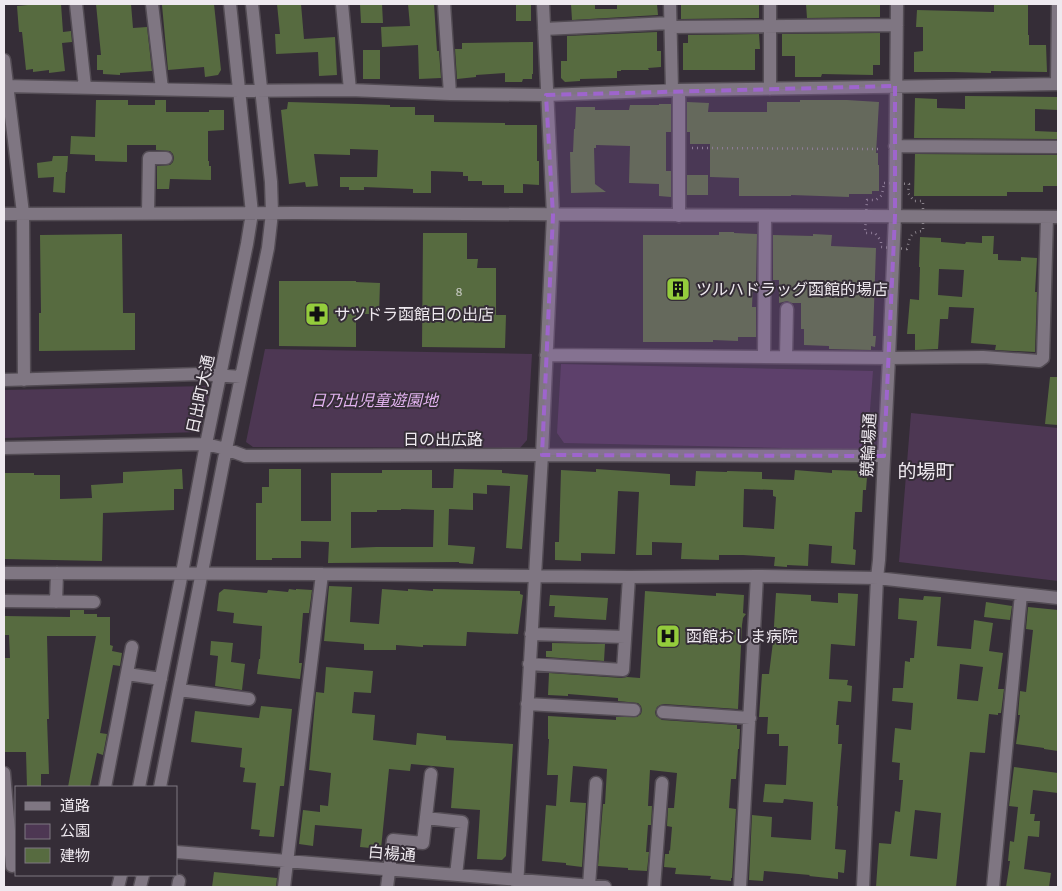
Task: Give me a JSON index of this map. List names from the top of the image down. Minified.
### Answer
{"streets":{"street":["日出町大通","日の出広路","競輪場通","白楊通"]},"crossings":[["日出町大通","日の出広路"],["日の出広路","競輪場通"]],"districts":["的場町"],"parks":["日乃出児童遊園地"],"places":{"building":["ツルハドラッグ函館的場店"],"pharmacy":["サツドラ函館日の出店"],"hospital":["函館おしま病院"]},"house_numbers":["8"],"legend":["道路","公園","建物"]}
